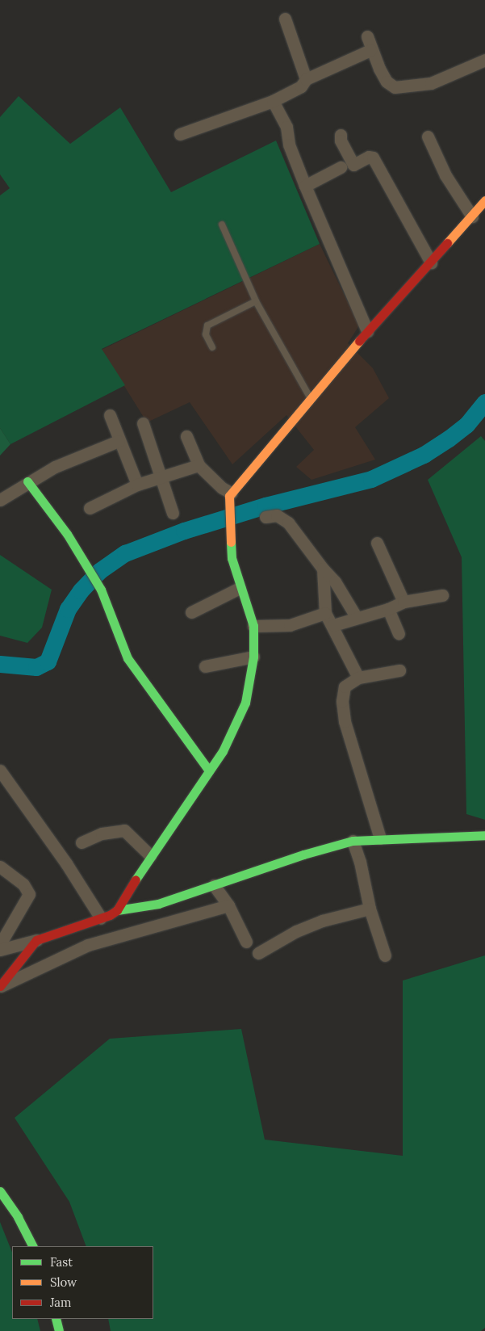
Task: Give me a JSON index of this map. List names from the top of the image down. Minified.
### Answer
{"legend":["Fast","Slow","Jam"]}
